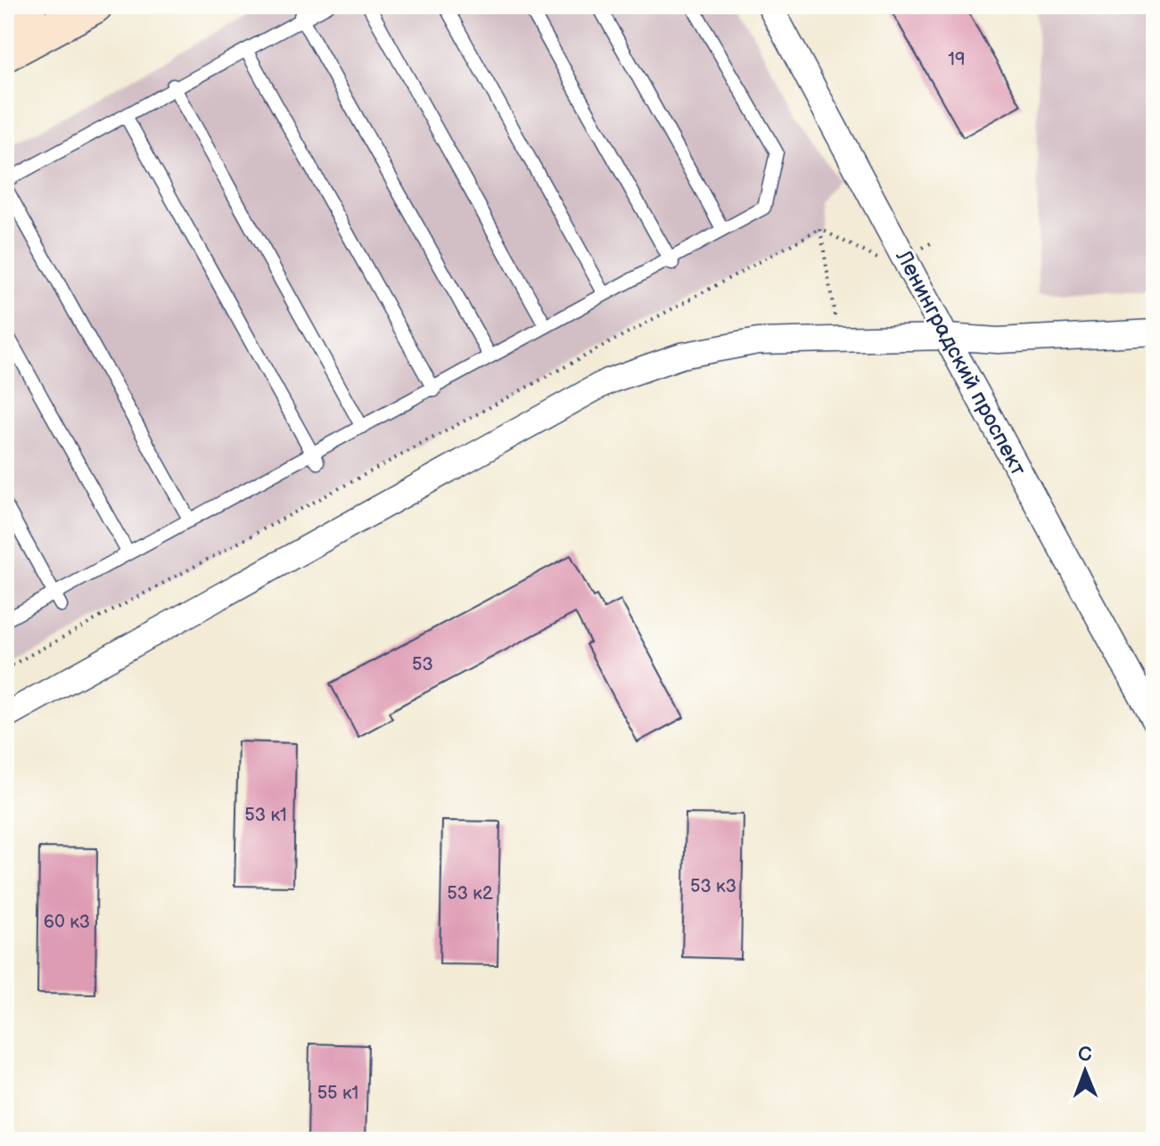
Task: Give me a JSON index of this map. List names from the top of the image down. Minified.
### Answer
{"streets":{"street":["Ленинградский проспект"]},"house_numbers":["19","53","53 к1","53 к3","53 к2","60 к3","55 к1"],"north":"top"}
